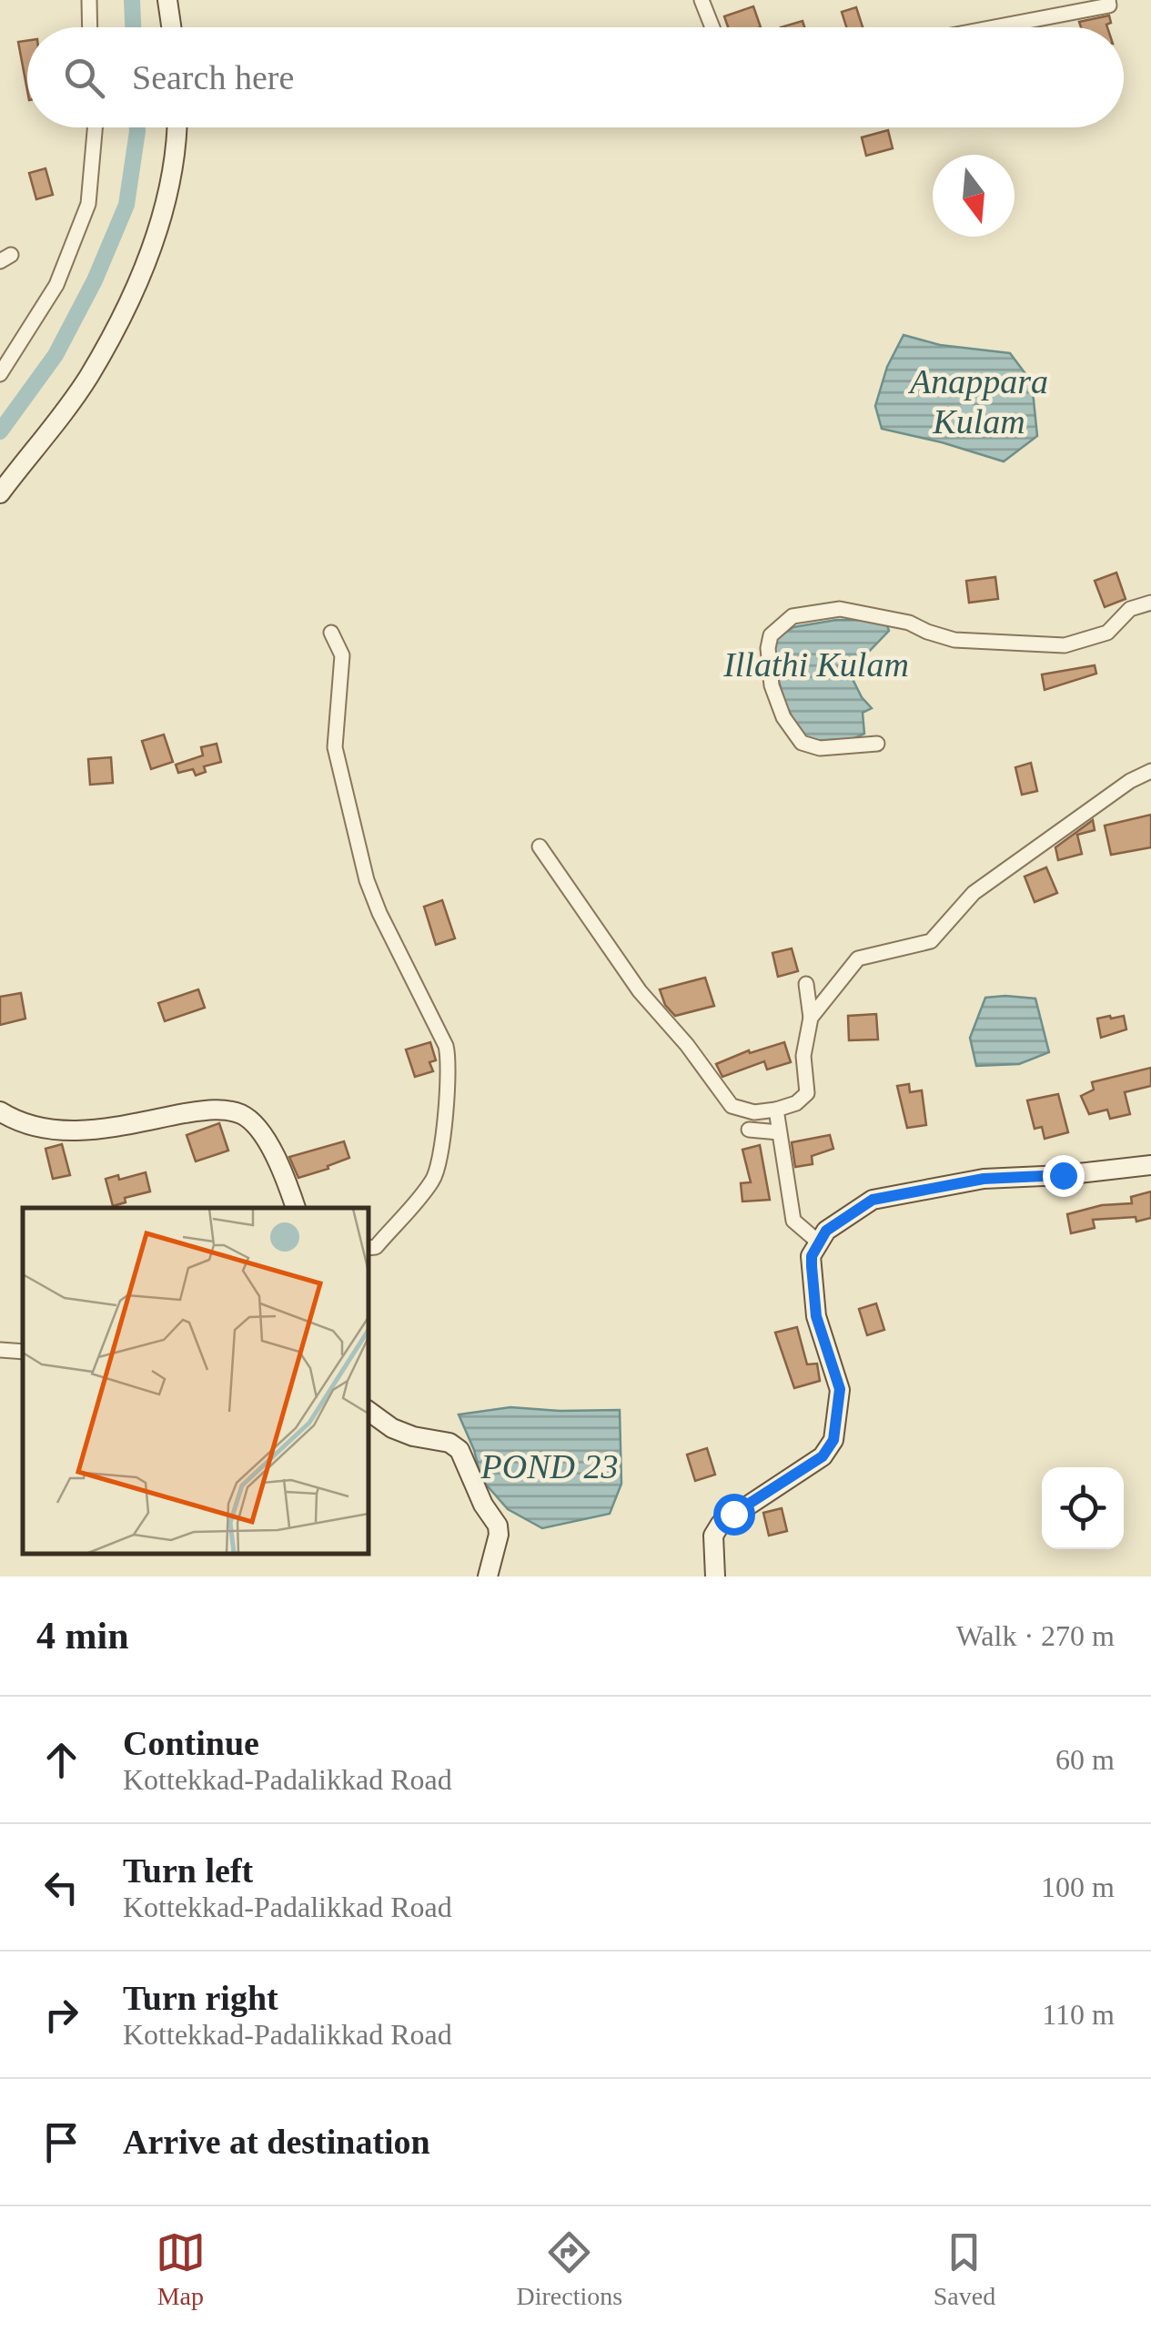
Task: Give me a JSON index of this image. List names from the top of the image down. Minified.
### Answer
{"water":["Anappara Kulam","Illathi Kulam","POND 23"],"north":"bottom","page":{"search":"Search here","heading":["4 min","Walk · 270 m"],"list":[["Continue","Kottekkad-Padalikkad Road","60 m"],["Turn left","Kottekkad-Padalikkad Road","100 m"],["Turn right","Kottekkad-Padalikkad Road","110 m"],"Arrive at destination"],"nav":["Map","Directions","Saved"]}}
